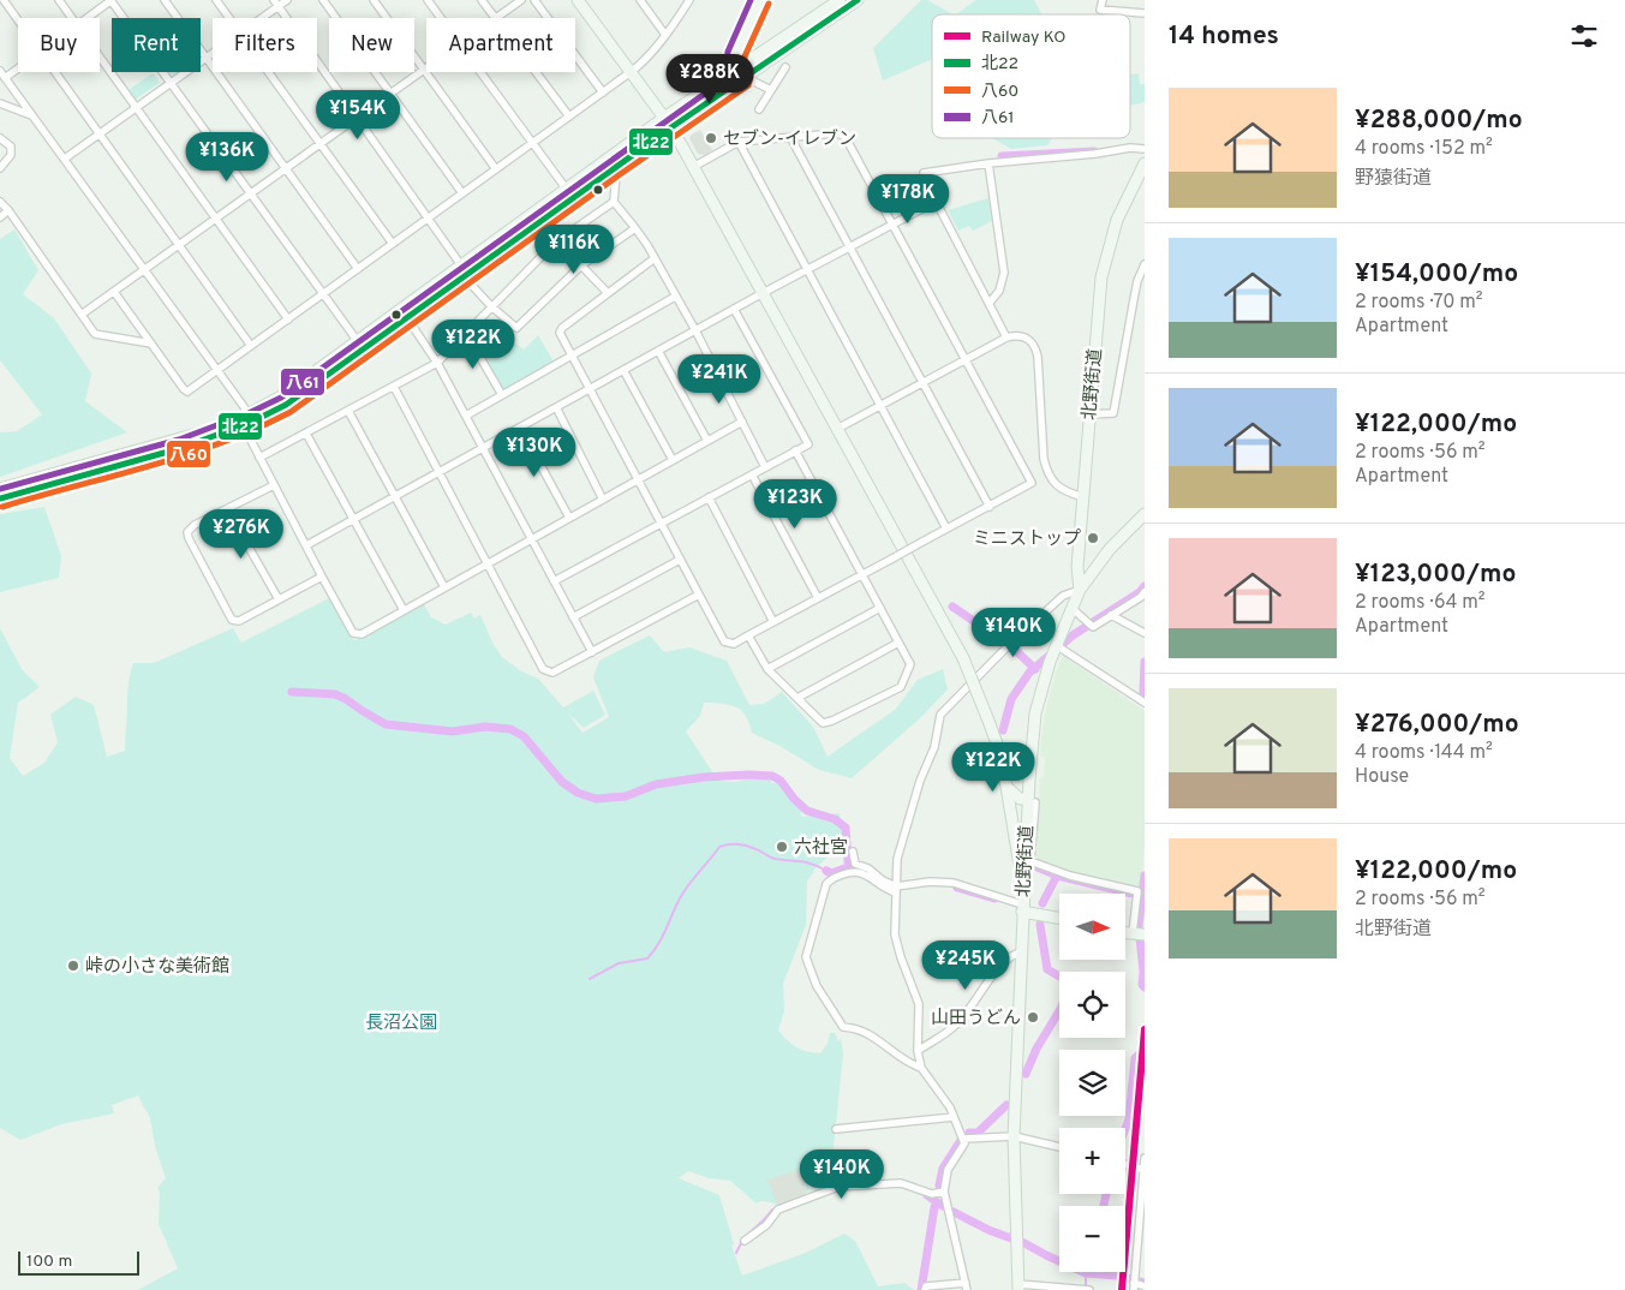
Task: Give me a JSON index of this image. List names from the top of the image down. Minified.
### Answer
{"streets":{"main road":["北野街道"]},"parks":["長沼公園"],"places":["セブン-イレブン","ミニストップ","六社宮","峠の小さな美術館","山田うどん"],"lines":["transit line 北22","transit line 八61","transit line 八60","rail line KO"],"legend":["Railway KO","北22","八60","八61"],"scale_bar":"100 m","north":"right","page":{"heading":"14 homes","chip":["Buy","Rent","Filters","New","Apartment"],"price":["¥288K","¥154K","¥136K","¥178K","¥116K","¥122K","¥241K","¥130K","¥123K","¥276K","¥140K","¥122K","¥245K","¥140K"],"list":[{"name":"¥288,000/mo","note":"4 rooms · 152 m² · 野猿街道"},{"name":"¥154,000/mo","note":"2 rooms · 70 m² · Apartment"},{"name":"¥122,000/mo","note":"2 rooms · 56 m² · Apartment"},{"name":"¥123,000/mo","note":"2 rooms · 64 m² · Apartment"},{"name":"¥276,000/mo","note":"4 rooms · 144 m² · House"},{"name":"¥122,000/mo","note":"2 rooms · 56 m² · 北野街道"}],"map_buttons":["+","−"],"scale":"100 m"}}
